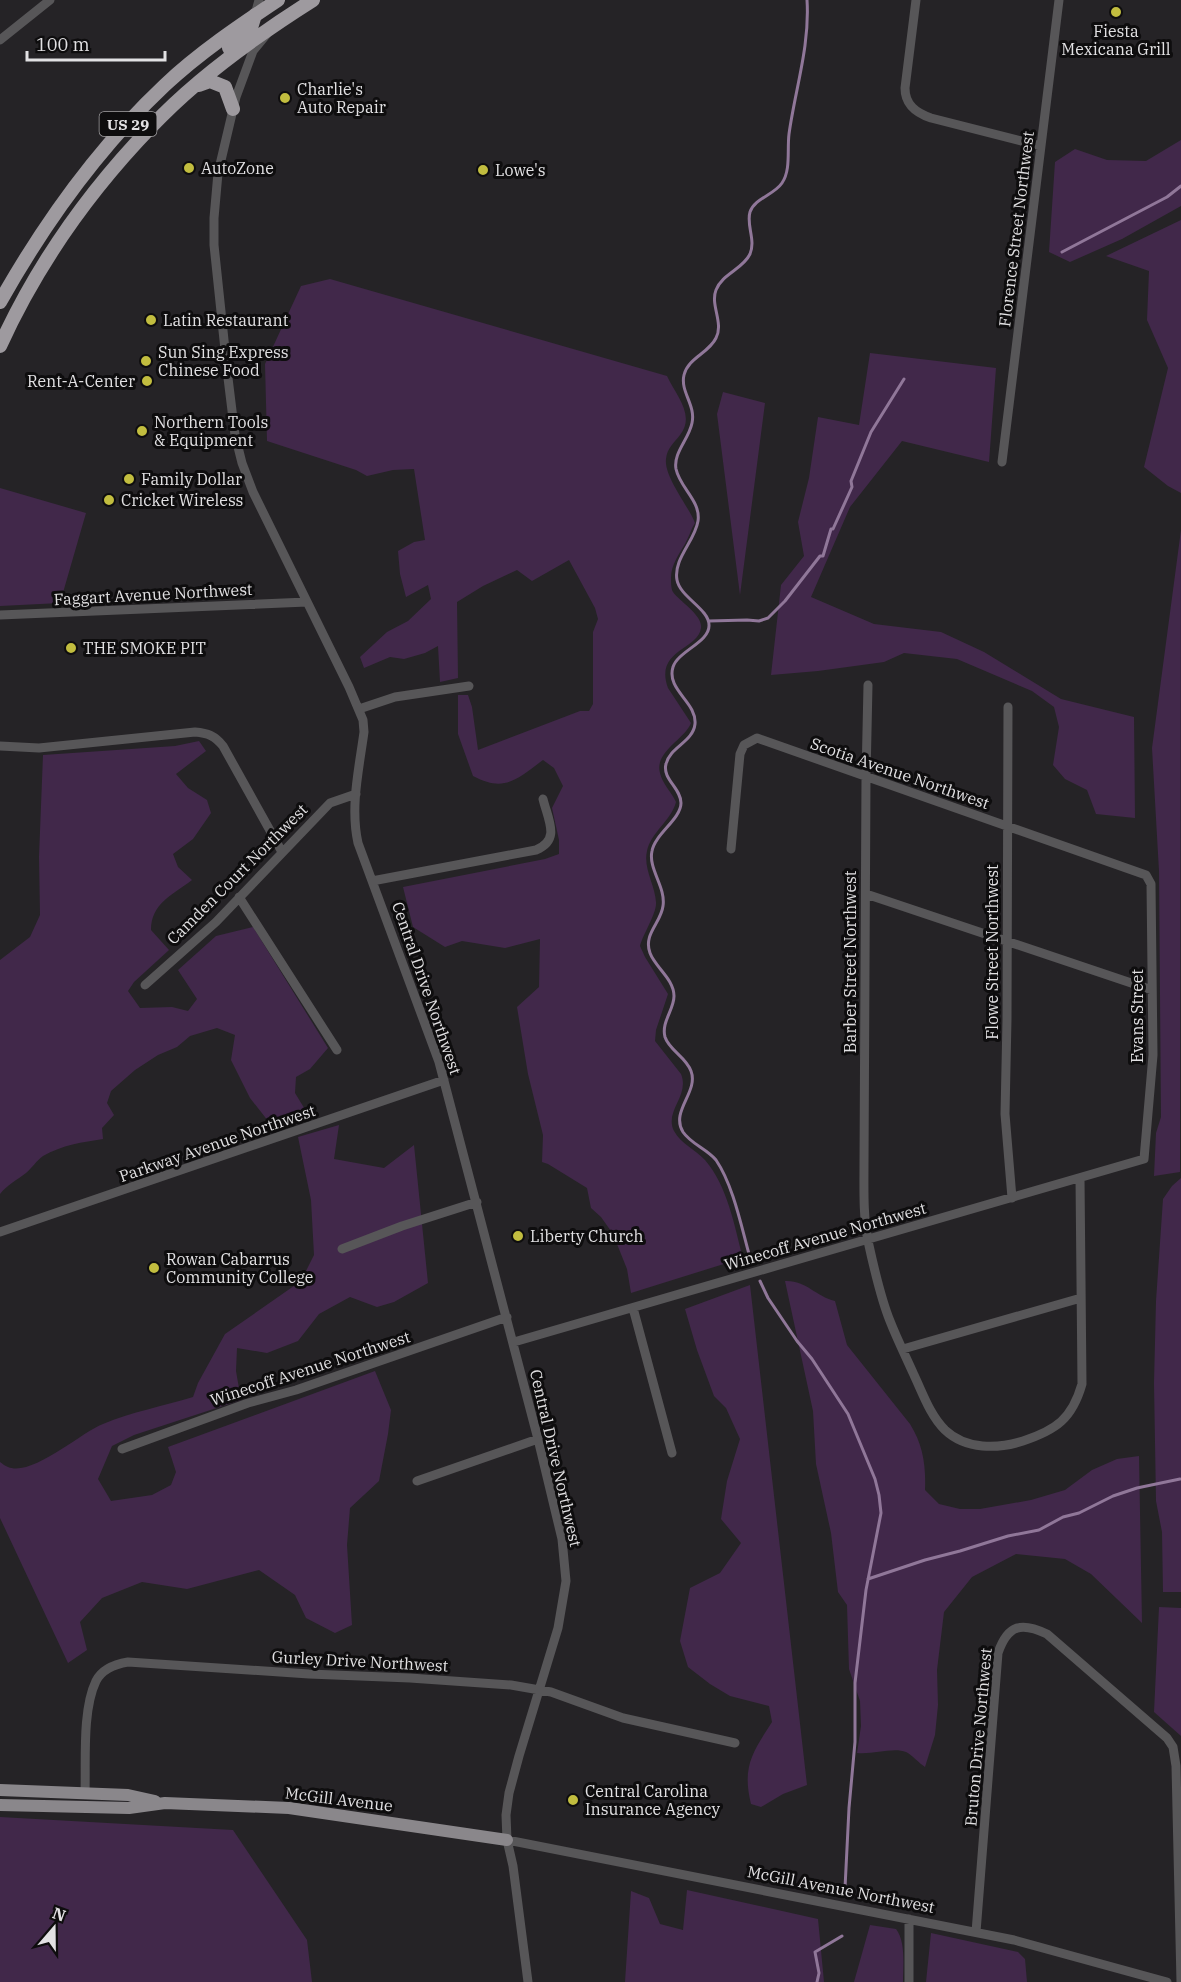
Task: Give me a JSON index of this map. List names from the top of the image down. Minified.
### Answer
{"streets":{"highway":["US 29"],"main road":["McGill Avenue"],"street":["Florence Street Northwest","Faggart Avenue Northwest","Scotia Avenue Northwest","Camden Court Northwest","Flowe Street Northwest","Barber Street Northwest","Central Drive Northwest","Evans Street","Parkway Avenue Northwest","Winecoff Avenue Northwest","Gurley Drive Northwest","Bruton Drive Northwest","McGill Avenue Northwest"]},"crossings":[["US 29","Central Drive Northwest"],["Faggart Avenue Northwest","Central Drive Northwest"],["Scotia Avenue Northwest","Flowe Street Northwest"],["Scotia Avenue Northwest","Barber Street Northwest"],["Scotia Avenue Northwest","Evans Street"],["Camden Court Northwest","Central Drive Northwest"],["Flowe Street Northwest","Winecoff Avenue Northwest"],["Barber Street Northwest","Winecoff Avenue Northwest"],["Central Drive Northwest","Parkway Avenue Northwest"],["Central Drive Northwest","Winecoff Avenue Northwest"],["Central Drive Northwest","Gurley Drive Northwest"],["Central Drive Northwest","McGill Avenue"],["Central Drive Northwest","McGill Avenue Northwest"],["Evans Street","Winecoff Avenue Northwest"],["Bruton Drive Northwest","McGill Avenue Northwest"],["McGill Avenue","McGill Avenue Northwest"]],"places":["Fiesta Mexicana Grill","Charlie's Auto Repair","AutoZone","Lowe's","Latin Restaurant","Sun Sing Express Chinese Food","Rent-A-Center","Northern Tools & Equipment","Family Dollar","Cricket Wireless","THE SMOKE PIT","Liberty Church","Rowan Cabarrus Community College","Central Carolina Insurance Agency"],"scale_bar":"100 m","north":"top"}
